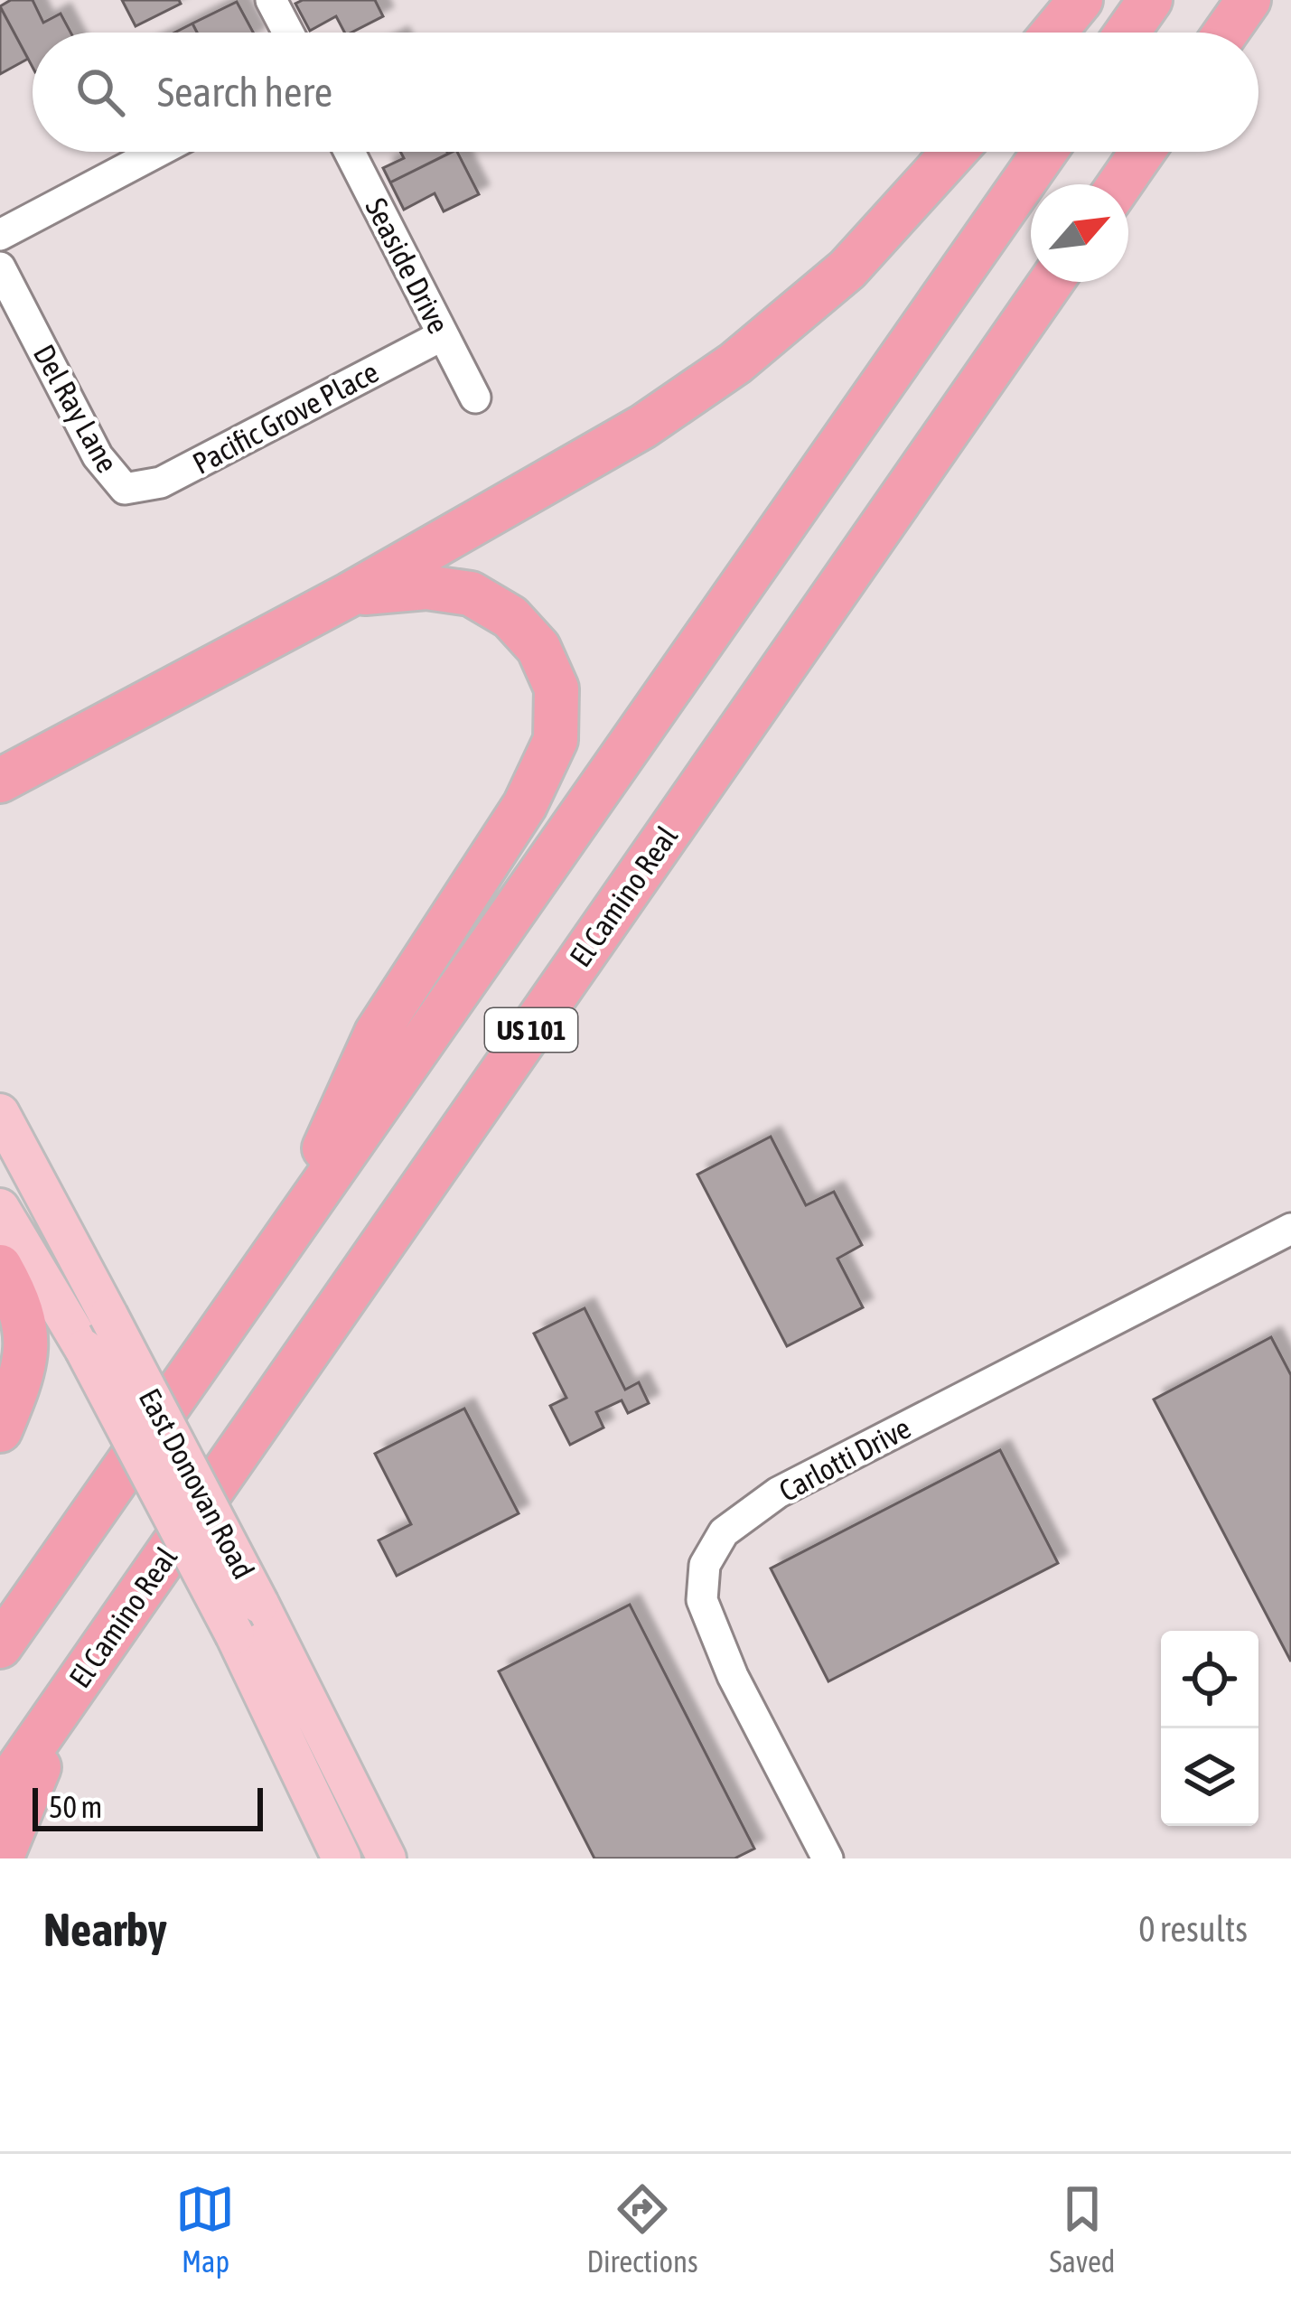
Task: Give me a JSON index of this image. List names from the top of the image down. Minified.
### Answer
{"streets":{"highway":["El Camino Real","US 101"],"main road":["East Donovan Road"],"street":["Seaside Drive","Del Ray Lane","Pacific Grove Place","Carlotti Drive"]},"crossings":[["Seaside Drive","Pacific Grove Place"],["Del Ray Lane","Pacific Grove Place"]],"scale_bar":"50 m","north":"top right","page":{"search":"Search here","scale":"50 m","heading":["Nearby","0 results"],"nav":["Map","Directions","Saved"]}}
